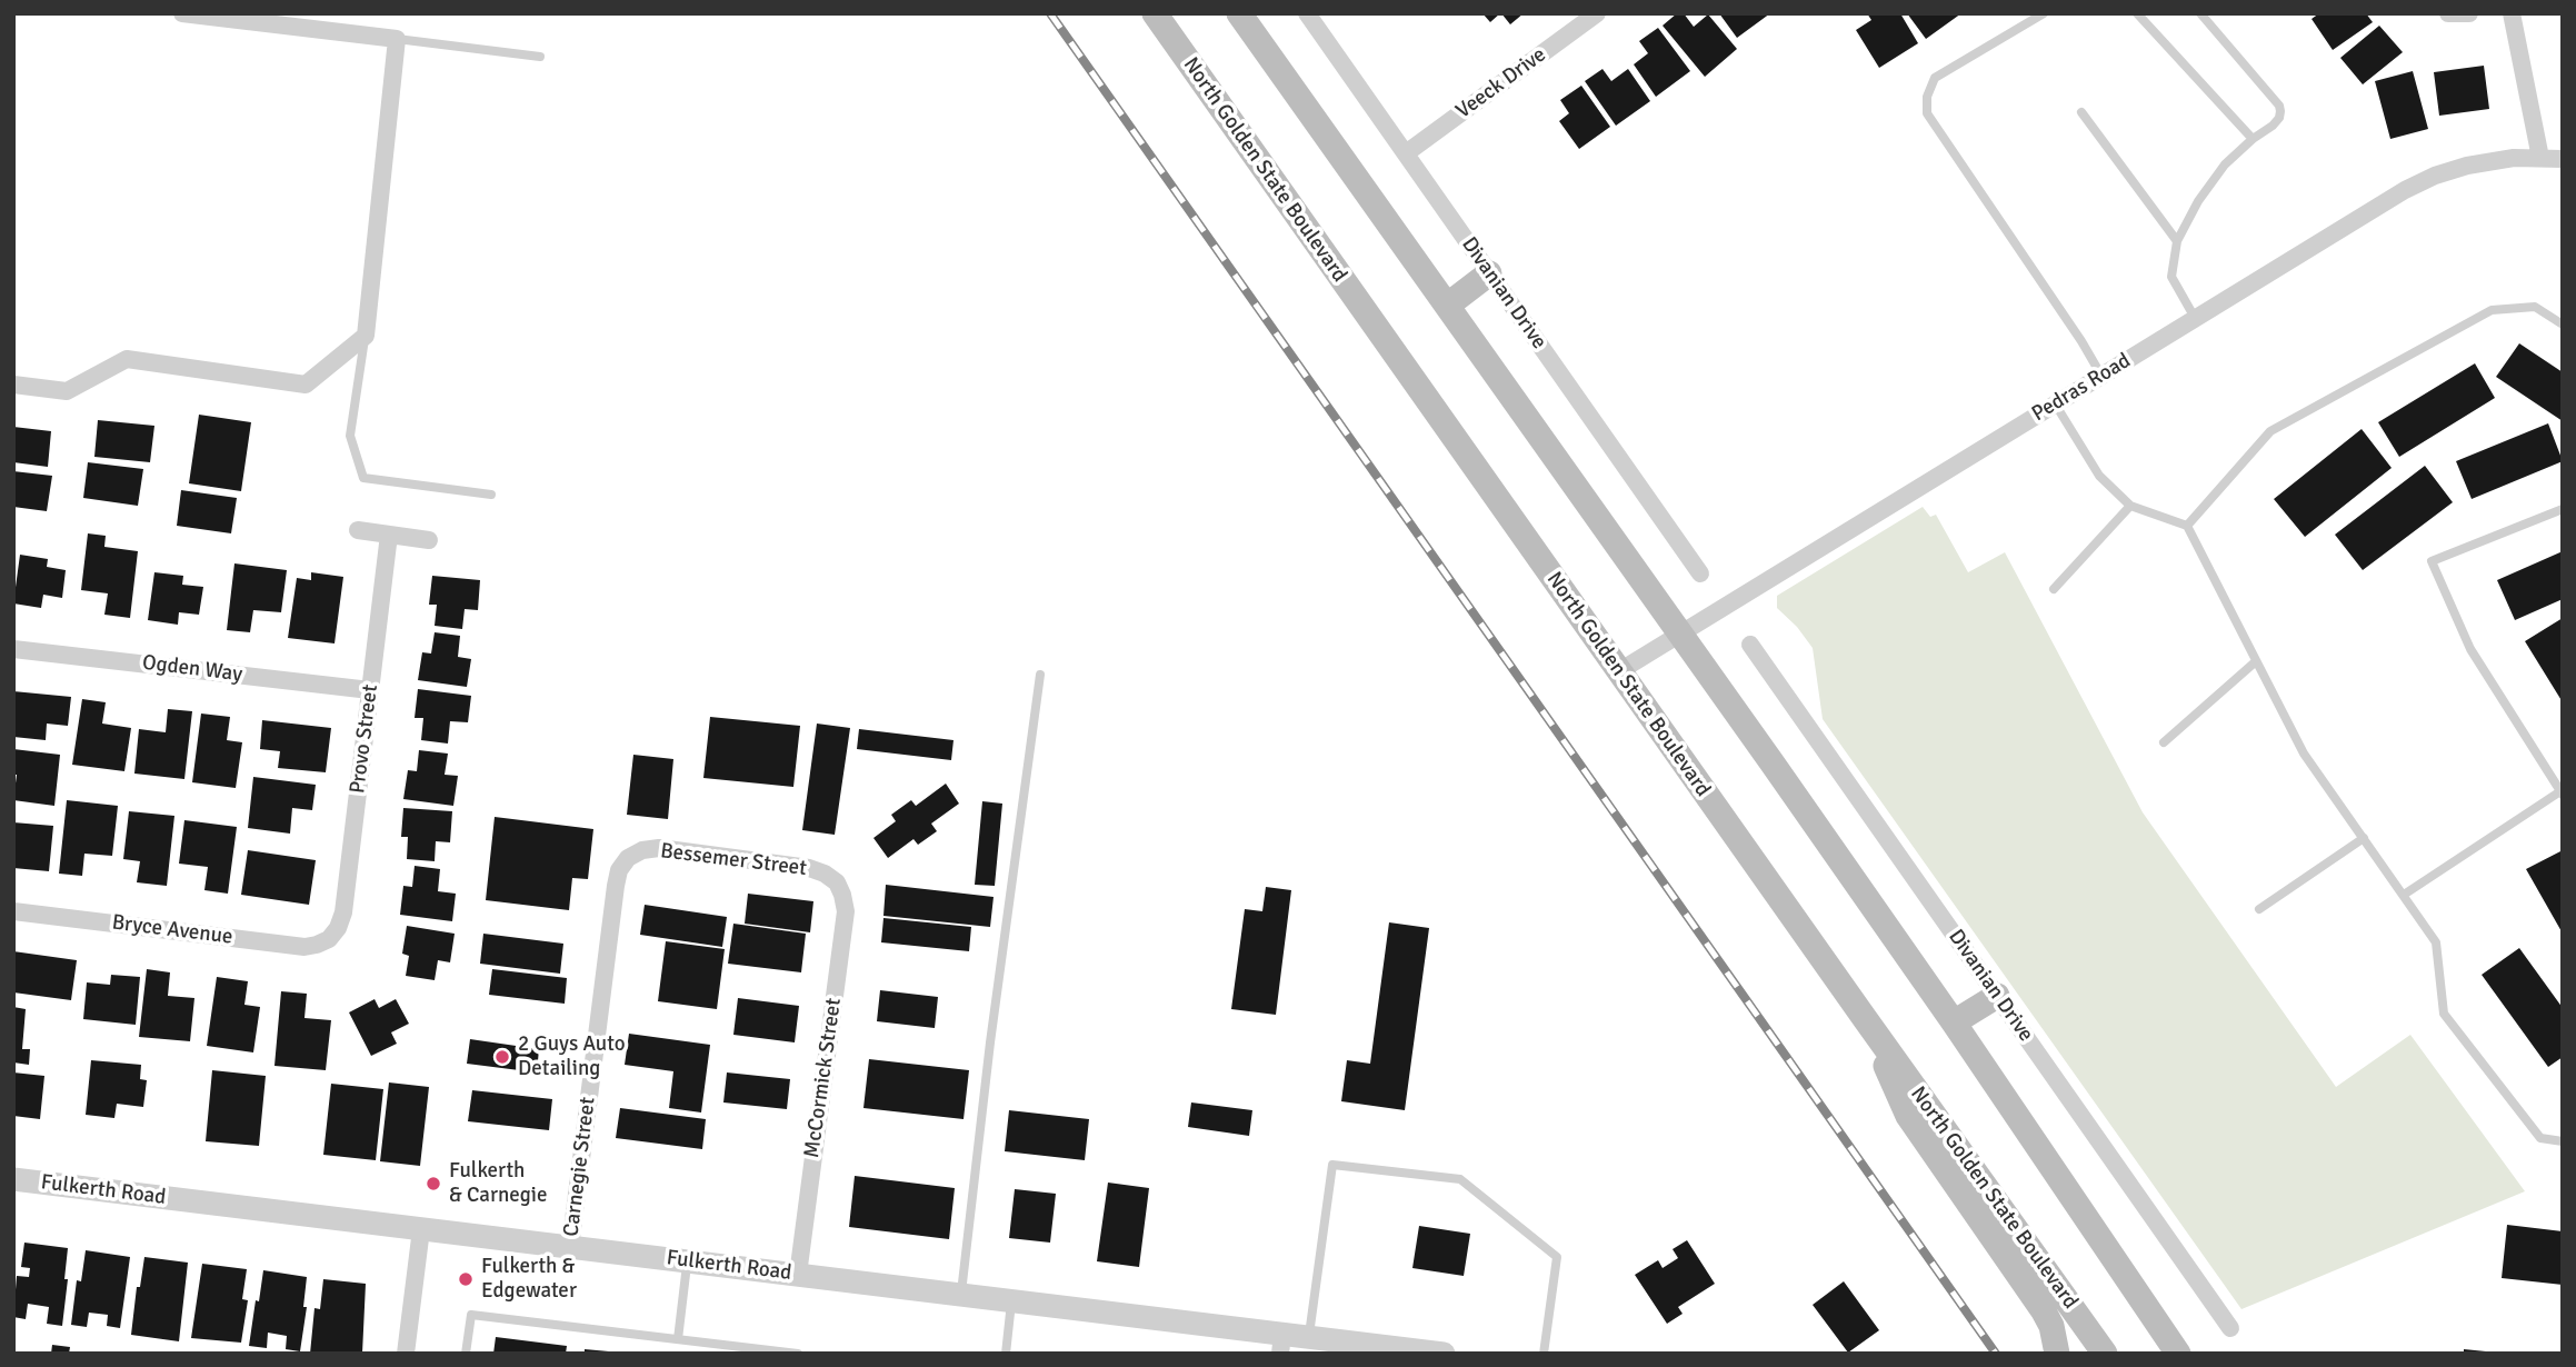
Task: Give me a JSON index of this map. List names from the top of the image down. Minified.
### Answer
{"streets":{"main road":["North Golden State Boulevard"],"street":["Veeck Drive","Divanian Drive","Pedras Road","Ogden Way","Provo Street","Bessemer Street","Bryce Avenue","McCormick Street","Carnegie Street","Fulkerth Road"]},"crossings":[["Veeck Drive","Divanian Drive"],["North Golden State Boulevard","Pedras Road"],["Ogden Way","Provo Street"],["Provo Street","Bryce Avenue"],["Bessemer Street","McCormick Street"],["Bessemer Street","Carnegie Street"],["McCormick Street","Fulkerth Road"],["Carnegie Street","Fulkerth Road"]],"places":["2 Guys Auto Detailing","Fulkerth & Carnegie","Fulkerth & Edgewater"]}
